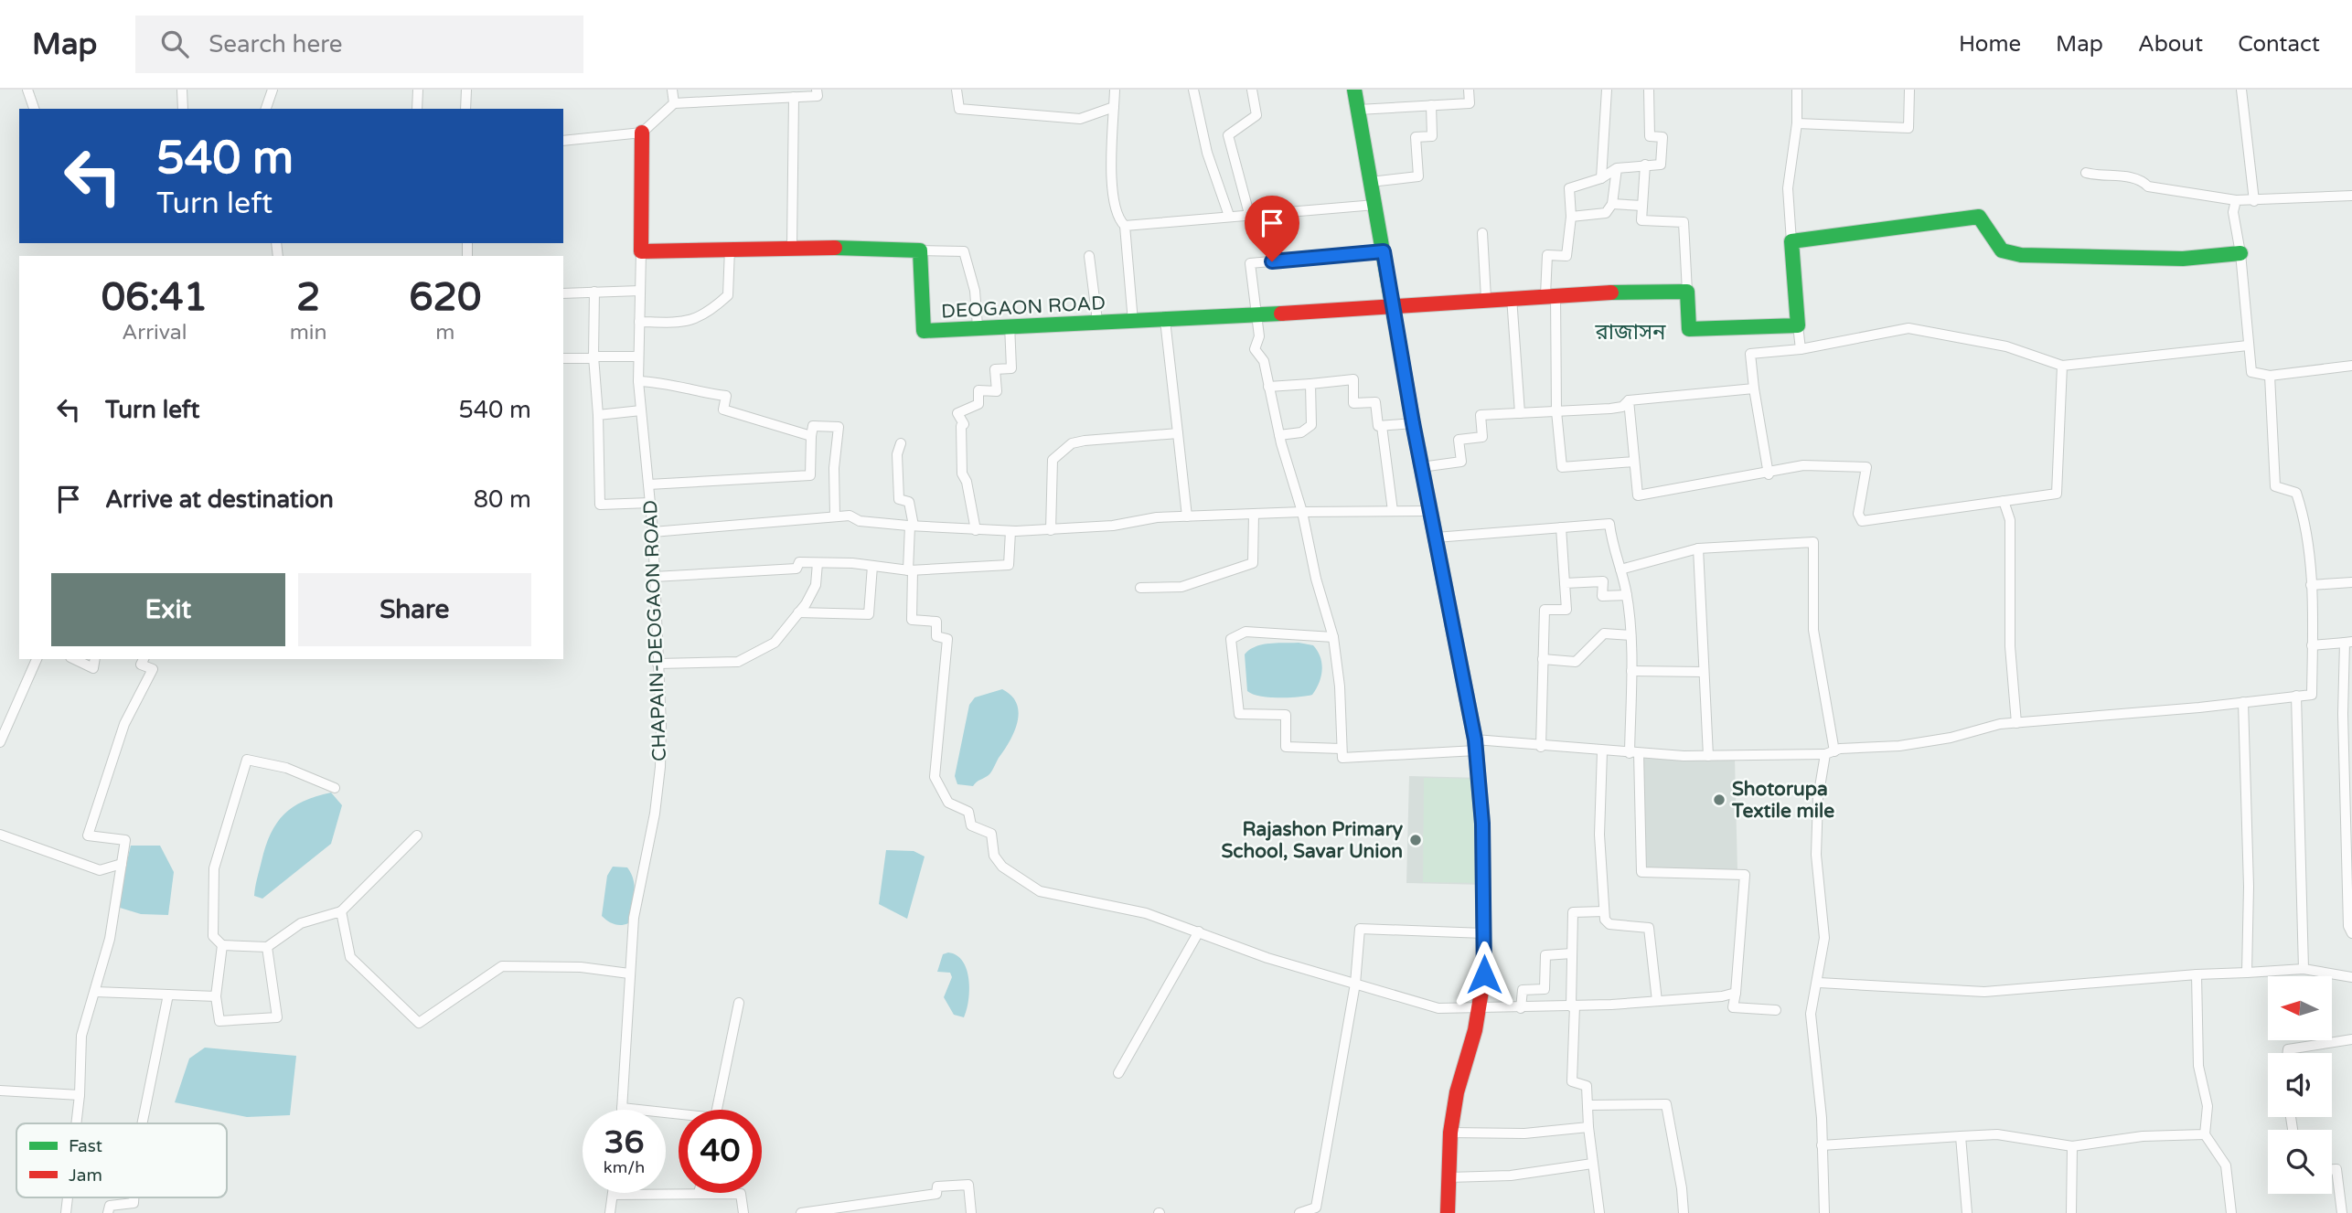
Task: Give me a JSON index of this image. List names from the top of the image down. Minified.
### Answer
{"streets":{"street":["DEOGAON ROAD","CHAPAIN-DEOGAON ROAD"]},"districts":["রাজাসন"],"places":["Shotorupa Textile mile","Rajashon Primary School, Savar Union"],"legend":["Fast","Jam"],"north":"left","page":{"header":"Map","search":"Search here","nav":["Home","Map","About","Contact"],"turn":["540 m","Turn left"],"eta":["06:41","Arrival","2","min","620","m"],"list":[{"name":"Turn left","value":"540 m"},{"name":"Arrive at destination","value":"80 m"}],"buttons":["Exit","Share"],"speed":"36 km/h","limit":"40"}}
